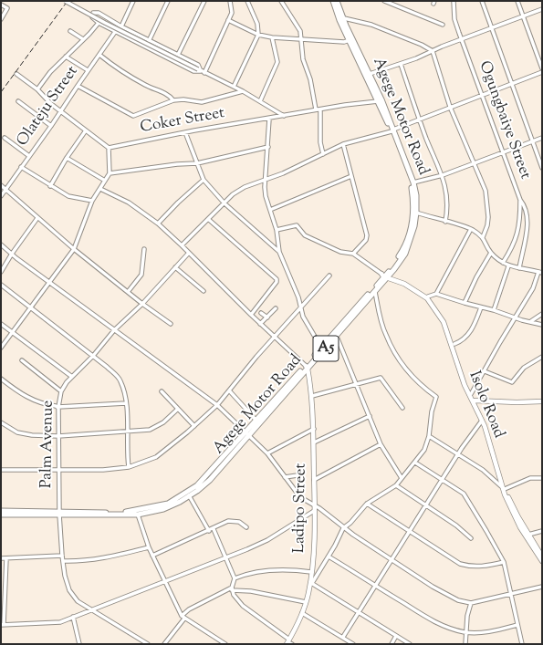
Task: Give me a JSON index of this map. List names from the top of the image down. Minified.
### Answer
{"streets":{"highway":["Agege Motor Road","A5"],"main road":["Isolo Road","Ladipo Street"],"street":["Olateju Street","Ogungbaiye Street","Coker Street","Palm Avenue"]},"crossings":[["Agege Motor Road","Coker Street"],["Agege Motor Road","Isolo Road"],["Agege Motor Road","Palm Avenue"],["Agege Motor Road","Ladipo Street"]]}
